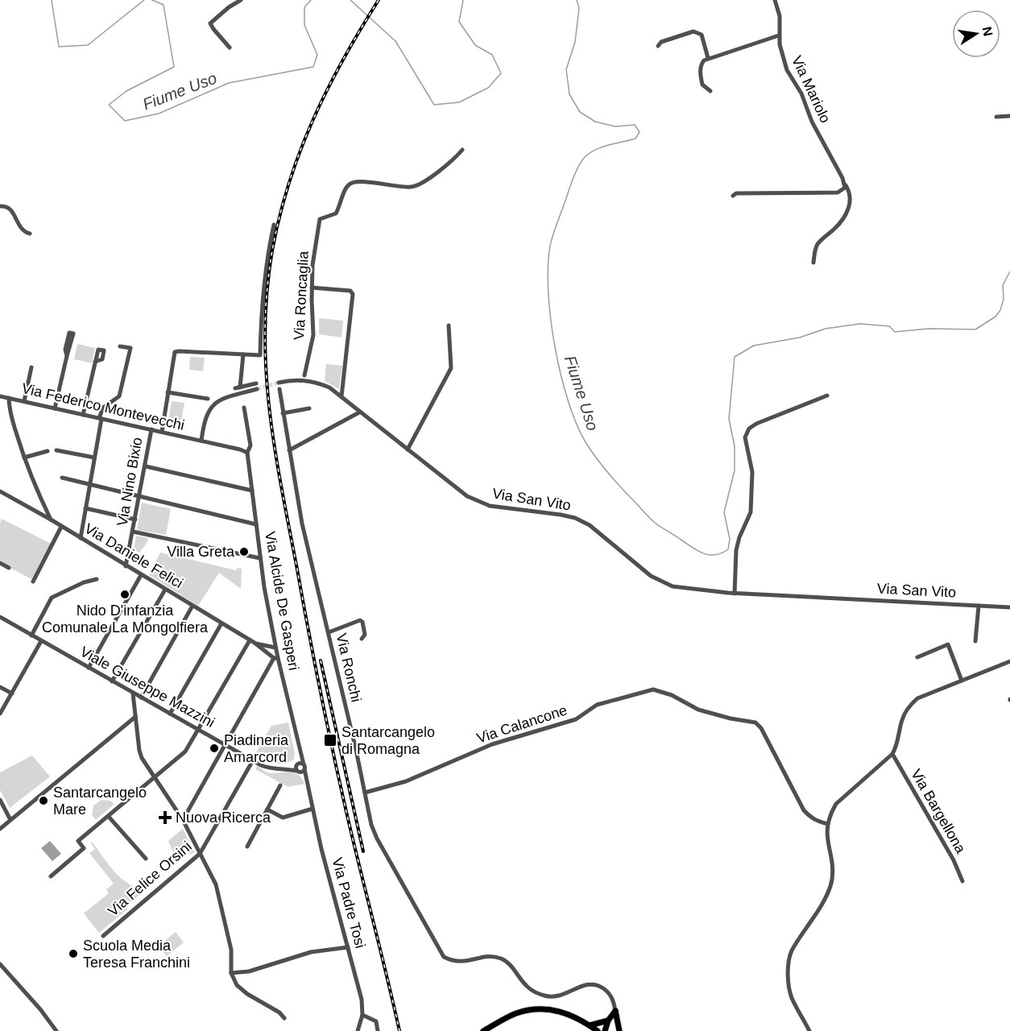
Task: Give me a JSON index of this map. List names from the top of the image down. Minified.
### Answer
{"streets":{"street":["Via Mariolo","Via Roncaglia","Via Federico Montevecchi","Via Nino Bixio","Via San Vito","Via Daniele Felici","Via Alcide De Gasperi","Via Ronchi","Viale Giuseppe Mazzini","Via Calancone","Via Bargellona","Via Felice Orsini","Via Padre Tosi"]},"crossings":[["Via Federico Montevecchi","Via Nino Bixio"],["Via Nino Bixio","Via Daniele Felici"],["Via Daniele Felici","Via Alcide De Gasperi"],["Via Alcide De Gasperi","Viale Giuseppe Mazzini"],["Via Alcide De Gasperi","Via Padre Tosi"],["Via Ronchi","Via Calancone"],["Viale Giuseppe Mazzini","Via Felice Orsini"],["Viale Giuseppe Mazzini","Via Padre Tosi"]],"water":["Fiume Uso"],"places":{"other":["Villa Greta","Nido D'infanzia Comunale La Mongolfiera","Piadineria Amarcord","Santarcangelo Mare","Scuola Media Teresa Franchini"],"transit":["Santarcangelo di Romagna"],"health":["Nuova Ricerca"]},"north":"right"}
